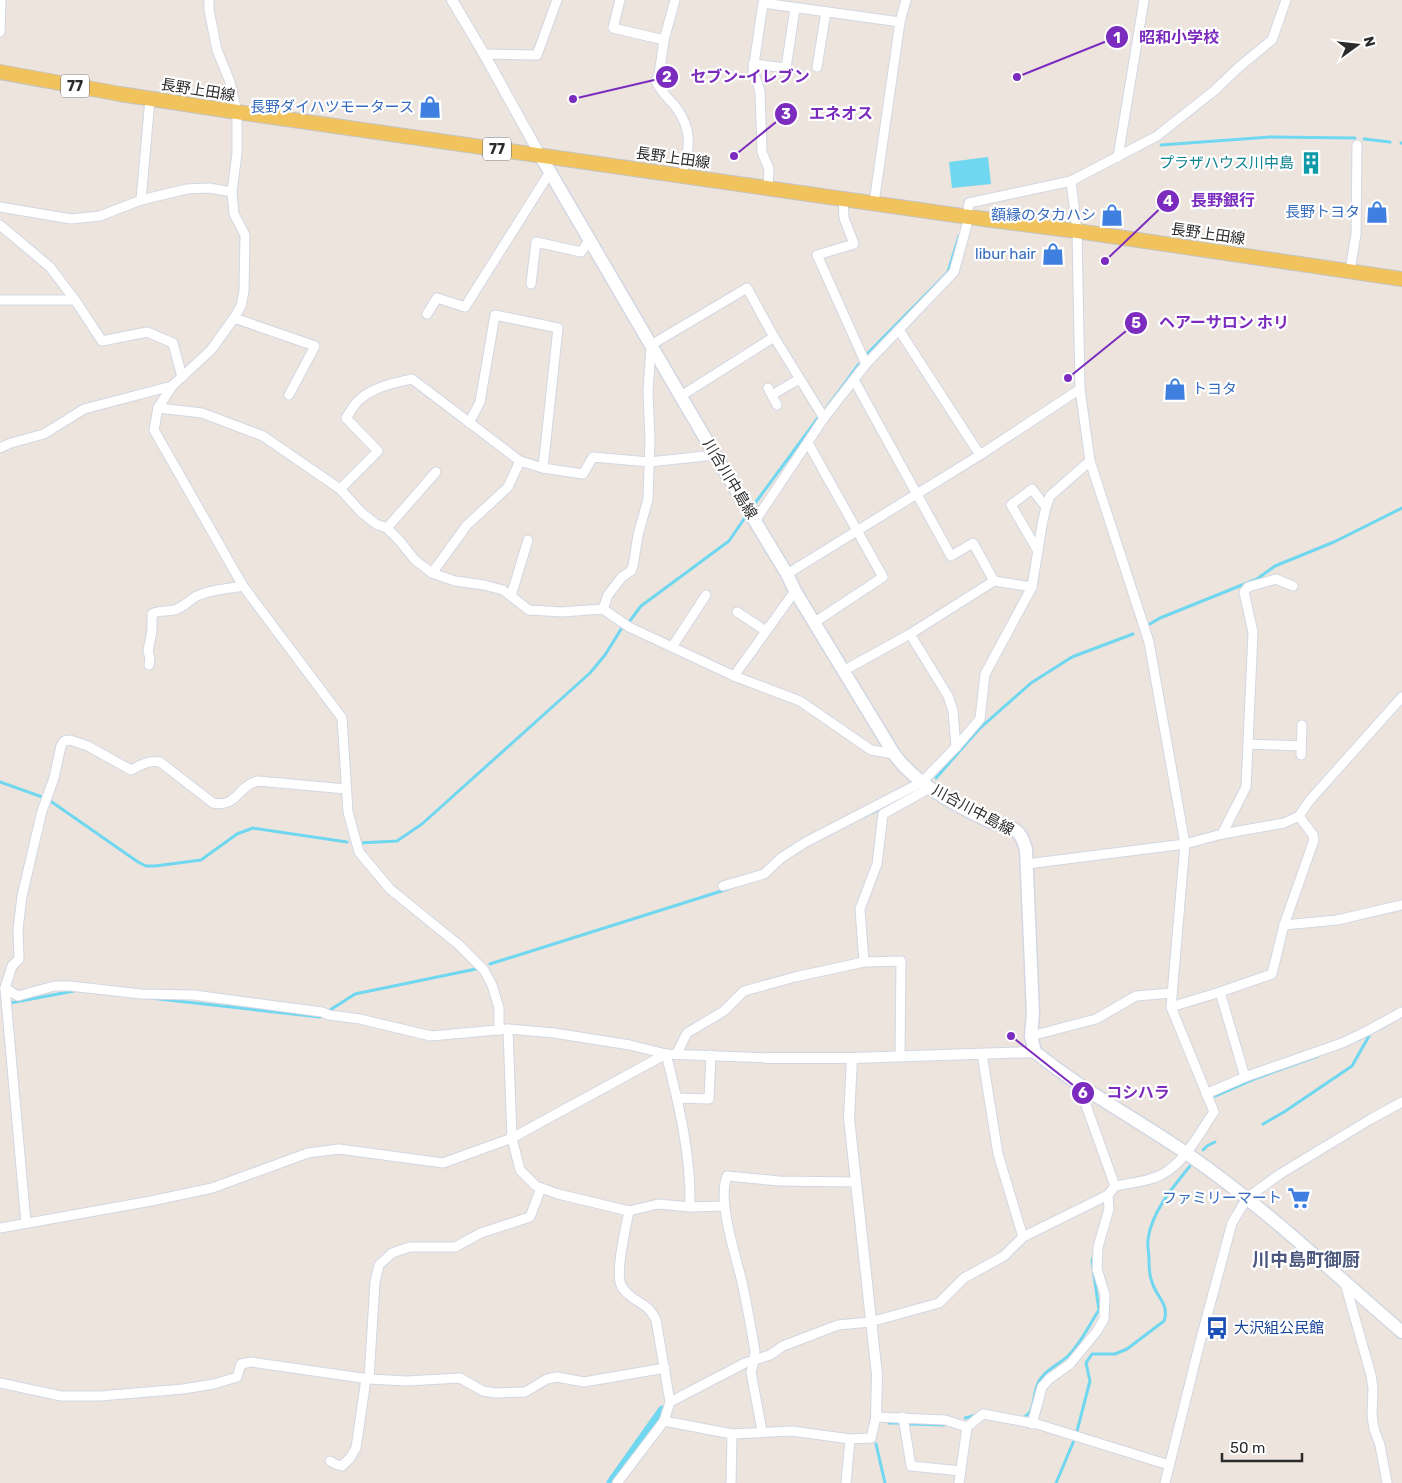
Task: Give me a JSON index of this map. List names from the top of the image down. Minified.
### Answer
{"streets":{"main road":["77","長野上田線","川合川中島線"]},"crossings":[["長野上田線","川合川中島線"]],"districts":["川中島町御厨"],"places":{"other":["昭和小学校","セブン-イレブン","エネオス","長野銀行","ヘアーサロン ホリ","コシハラ"],"shop":["長野ダイハツモータース","長野トヨタ","額縁のタカハシ","libur hair","トヨタ"],"building":["プラザハウス川中島"],"supermarket":["ファミリーマート"],"bus stop":["大沢組公民館"]},"scale_bar":"50 m","north":"right"}
